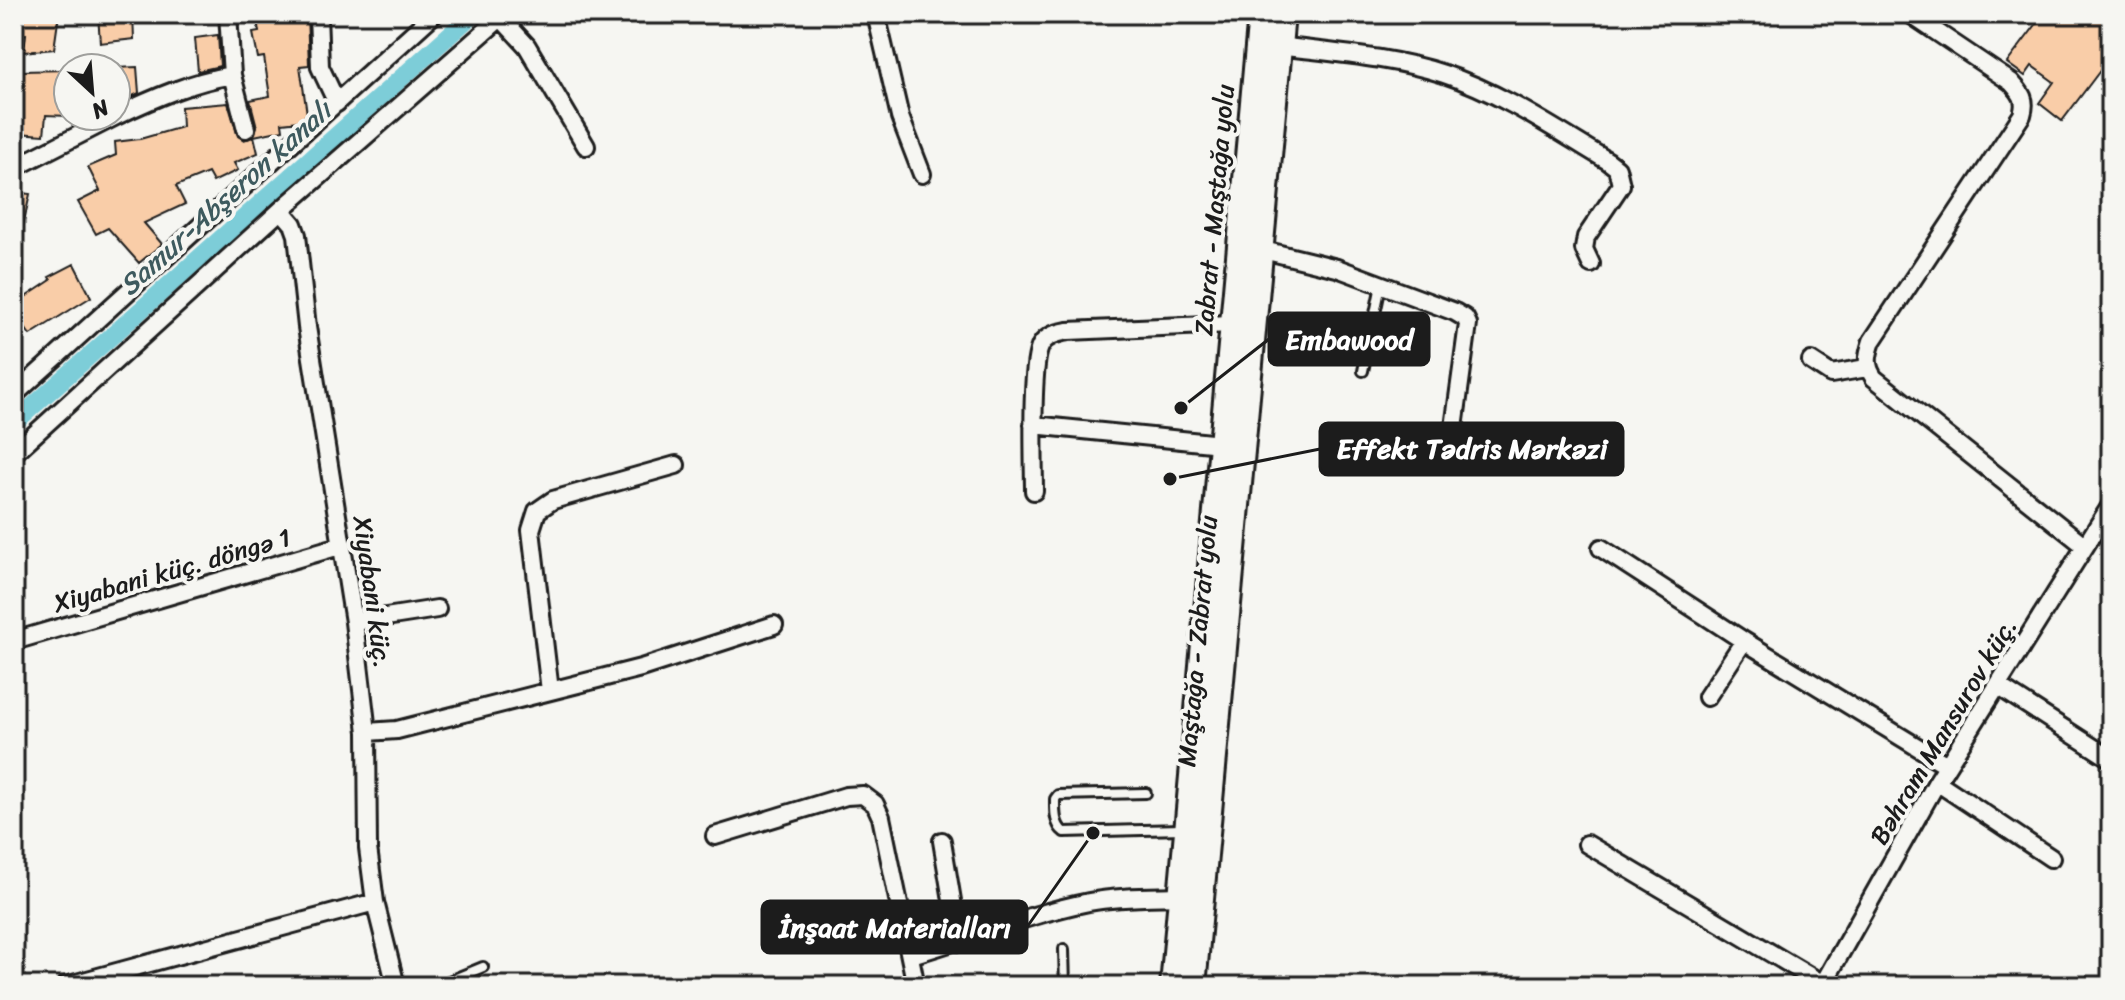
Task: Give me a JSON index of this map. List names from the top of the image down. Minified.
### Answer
{"streets":{"main road":["Zabrat - Maştağa yolu","Maştağa - Zabrat yolu"],"street":["Xiyabani küç. döngə 1","Xiyabani küç.","Bəhram Mansurov küç."]},"crossings":[["Xiyabani küç. döngə 1","Xiyabani küç."]],"water":["Samur-Abşeron kanalı"],"places":["Embawood","Effekt Tədris Mərkəzi","İnşaat Materialları"],"north":"bottom right"}
